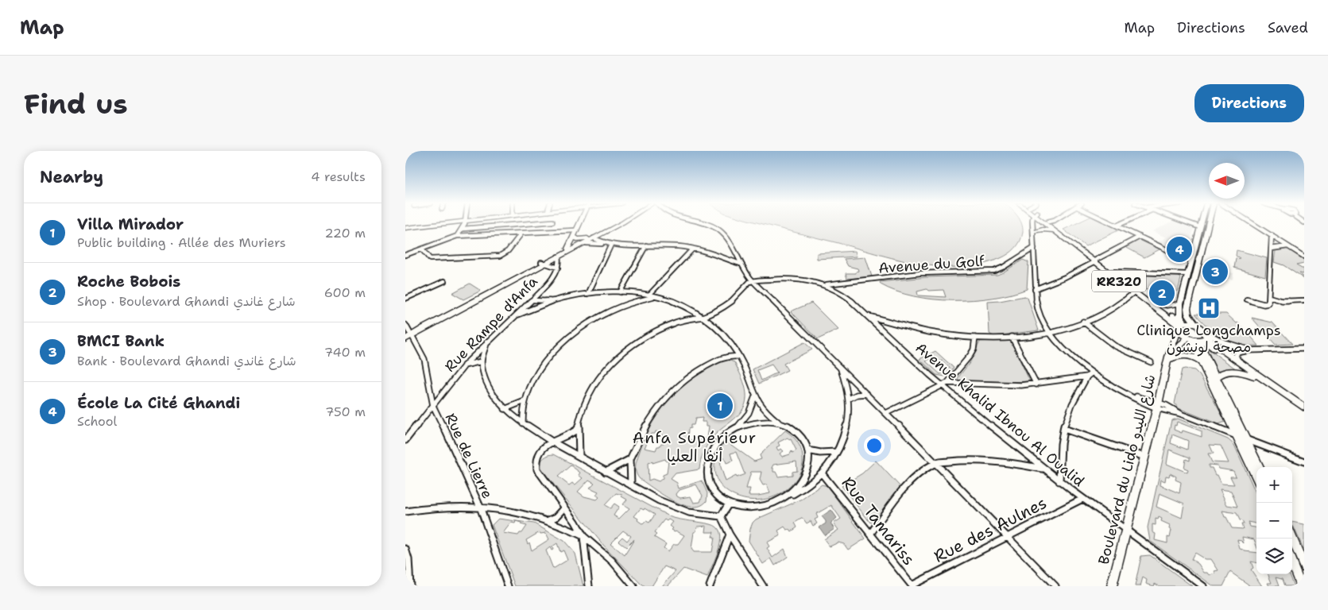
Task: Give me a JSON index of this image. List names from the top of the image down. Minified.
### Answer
{"streets":{"main road":["RR320","Boulevard du Lido شارع الليدو"],"street":["Avenue du Golf","Rue Rampe d'Anfa","Avenue Khalid Ibnou Al Oualid","Rue de Lierre","Rue Tamariss","Rue des Aulnes"]},"crossings":[["Avenue du Golf","Avenue Khalid Ibnou Al Oualid"],["RR320","Boulevard du Lido شارع الليدو"],["Rue Rampe d'Anfa","Rue de Lierre"],["Avenue Khalid Ibnou Al Oualid","Boulevard du Lido شارع الليدو"],["Avenue Khalid Ibnou Al Oualid","Rue des Aulnes"],["Rue Tamariss","Rue des Aulnes"]],"districts":["Anfa Supérieur أنفا العليا"],"places":{"hospital":["Clinique Longchamps مصحة لونشون"]},"north":"left","page":{"header":"Map","nav":["Map","Directions","Saved"],"buttons":"Directions","title":"Find us","heading":["Nearby","4 results"],"list":[{"mark":"1","name":"Villa Mirador","note":"Public building · Allée des Muriers","value":"220 m"},{"mark":"2","name":"Roche Bobois","note":"Shop · Boulevard Ghandi شارع غاندي","value":"600 m"},{"mark":"3","name":"BMCI Bank","note":"Bank · Boulevard Ghandi شارع غاندي","value":"740 m"},{"mark":"4","name":"École La Cité Ghandi","note":"School","value":"750 m"}],"pins":["4","3","2","1"],"map_buttons":["+","−"]}}
